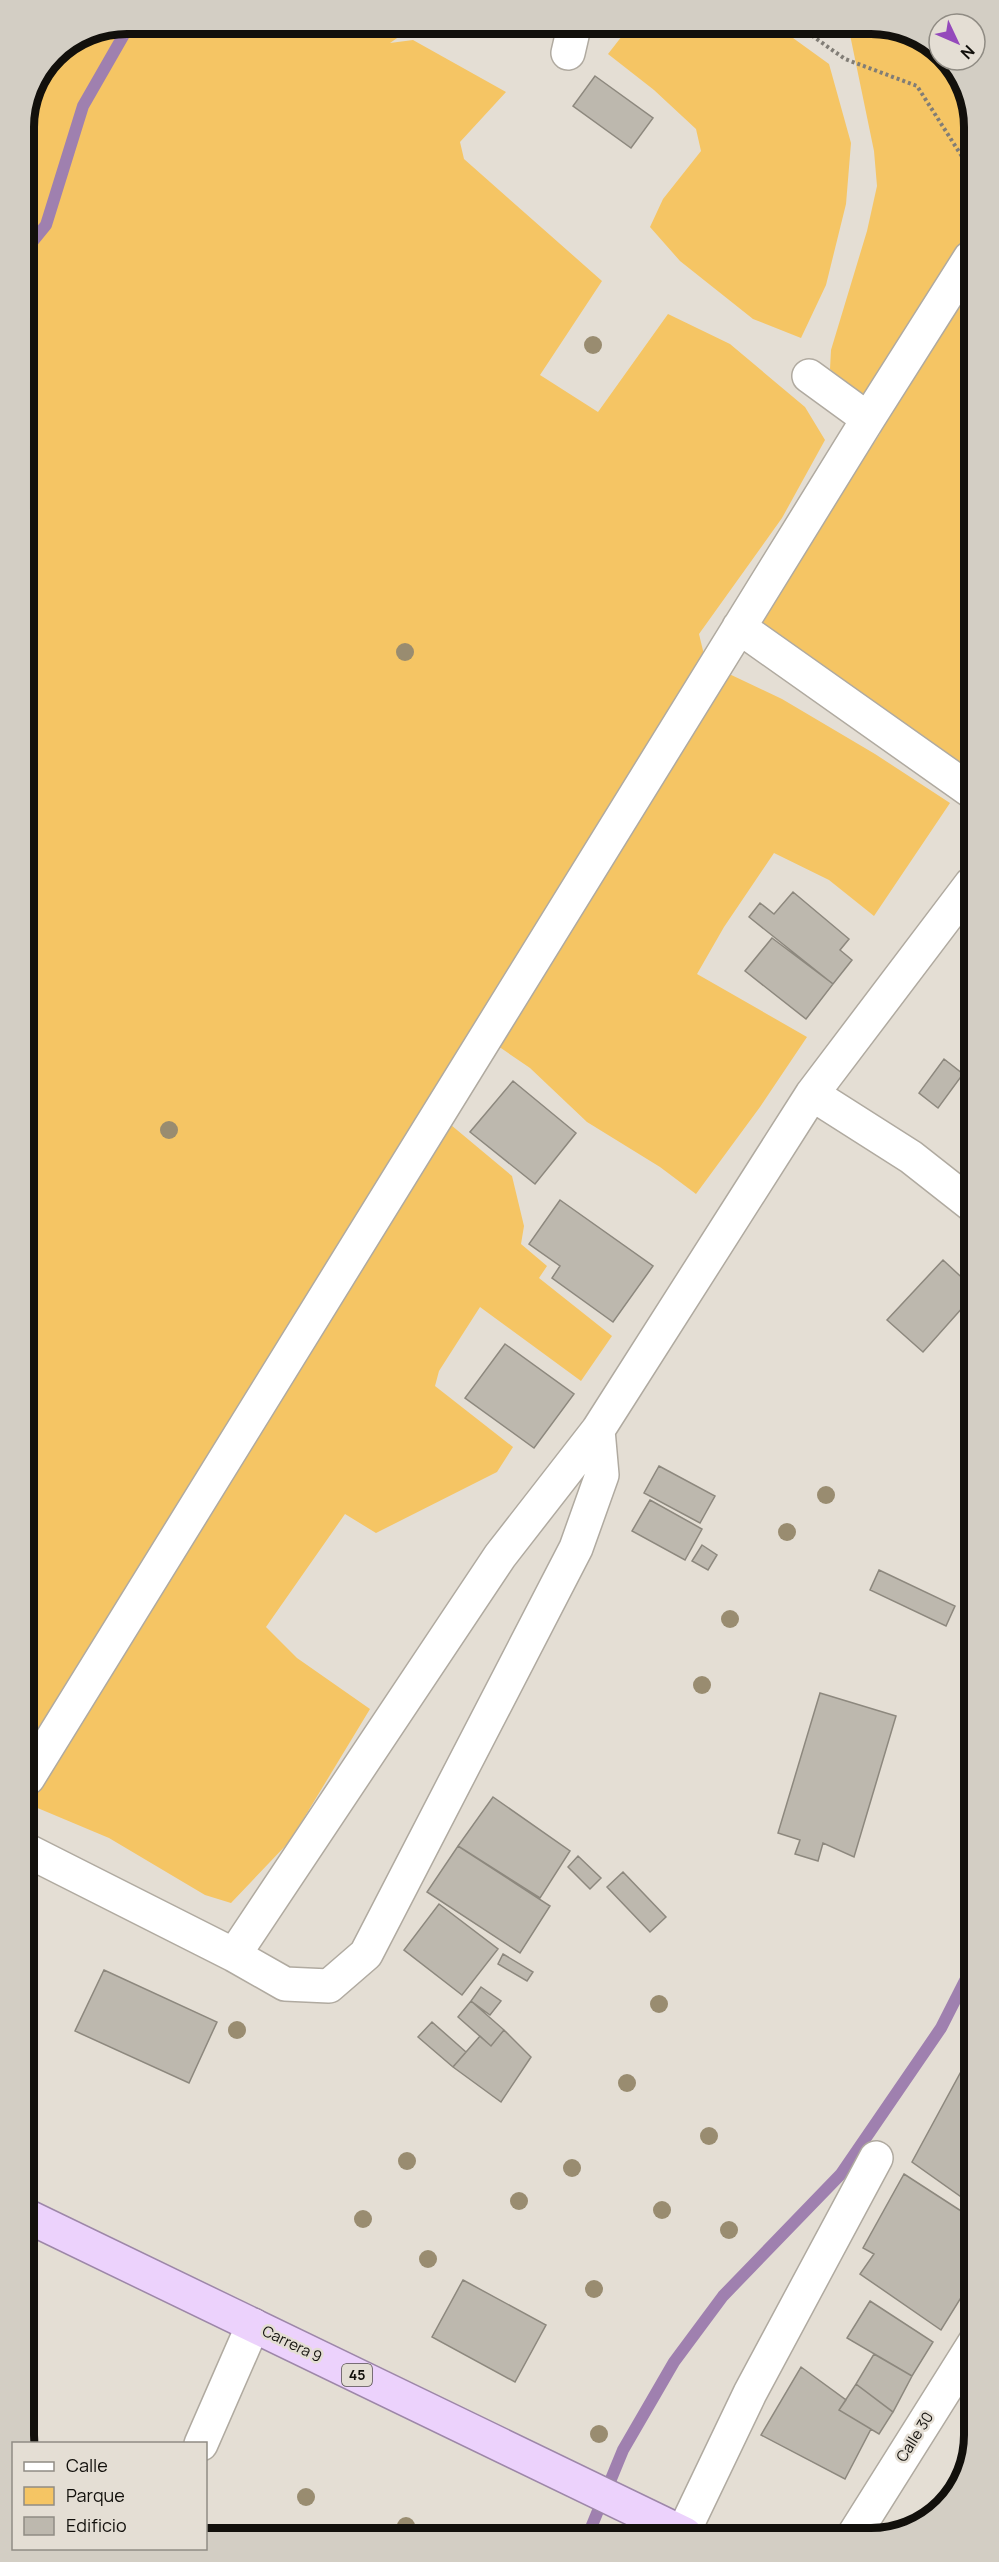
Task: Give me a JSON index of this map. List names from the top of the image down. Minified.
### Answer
{"streets":{"highway":["Carrera 9","45"],"street":["Calle 30"]},"legend":["Calle","Parque","Edificio"],"north":"bottom right"}
